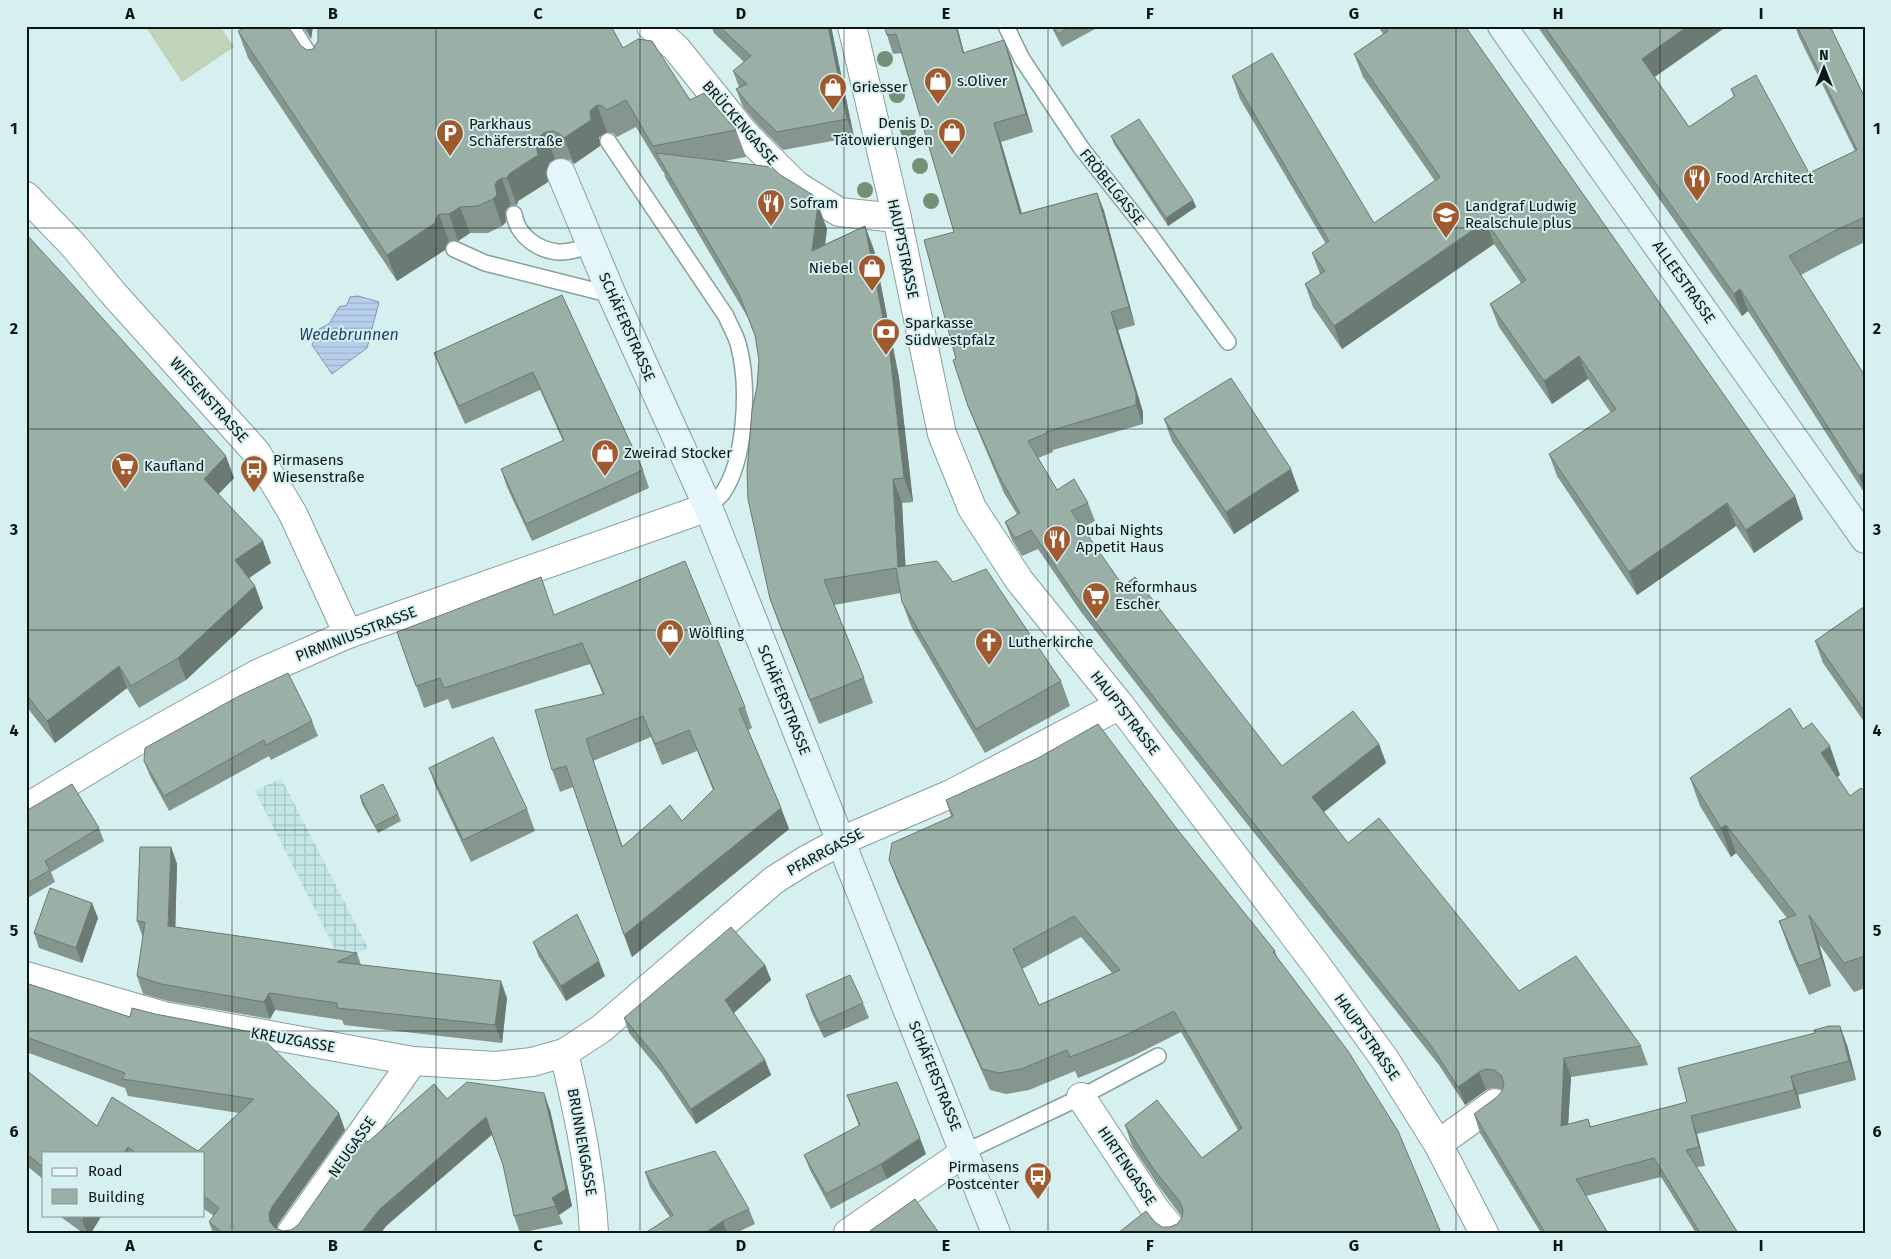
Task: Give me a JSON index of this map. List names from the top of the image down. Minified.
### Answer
{"streets":{"main road":["ALLEESTRASSE","SCHÄFERSTRASSE"],"street":["BRÜCKENGASSE","HAUPTSTRASSE","WIESENSTRASSE","PIRMINIUSSTRASSE","PFARRGASSE","KREUZGASSE","BRUNNENGASSE","NEUGASSE","HIRTENGASSE"],"lane":["FRÖBELGASSE"]},"crossings":[["BRÜCKENGASSE","HAUPTSTRASSE"],["HAUPTSTRASSE","PFARRGASSE"],["SCHÄFERSTRASSE","PIRMINIUSSTRASSE"],["SCHÄFERSTRASSE","PFARRGASSE"],["WIESENSTRASSE","PIRMINIUSSTRASSE"],["PFARRGASSE","KREUZGASSE"],["PFARRGASSE","BRUNNENGASSE"],["KREUZGASSE","BRUNNENGASSE"],["KREUZGASSE","NEUGASSE"]],"water":["Wedebrunnen"],"places":{"shop":["s.Oliver","Griesser","Denis D. Tätowierungen","Niebel","Zweirad Stocker","Wölfling"],"parking":["Parkhaus Schäferstraße"],"restaurant":["Food Architect","Sofram","Dubai Nights Appetit Haus"],"school or university":["Landgraf Ludwig Realschule plus"],"bank":["Sparkasse Südwestpfalz"],"supermarket":["Kaufland","Reformhaus Escher"],"bus stop":["Pirmasens Wiesenstraße","Pirmasens Postcenter"],"church":["Lutherkirche"]},"legend":["Road","Building"],"north":"top","grid":{"columns":["A","B","C","D","E","F","G","H","I"],"rows":["1","2","3","4","5","6"]}}
